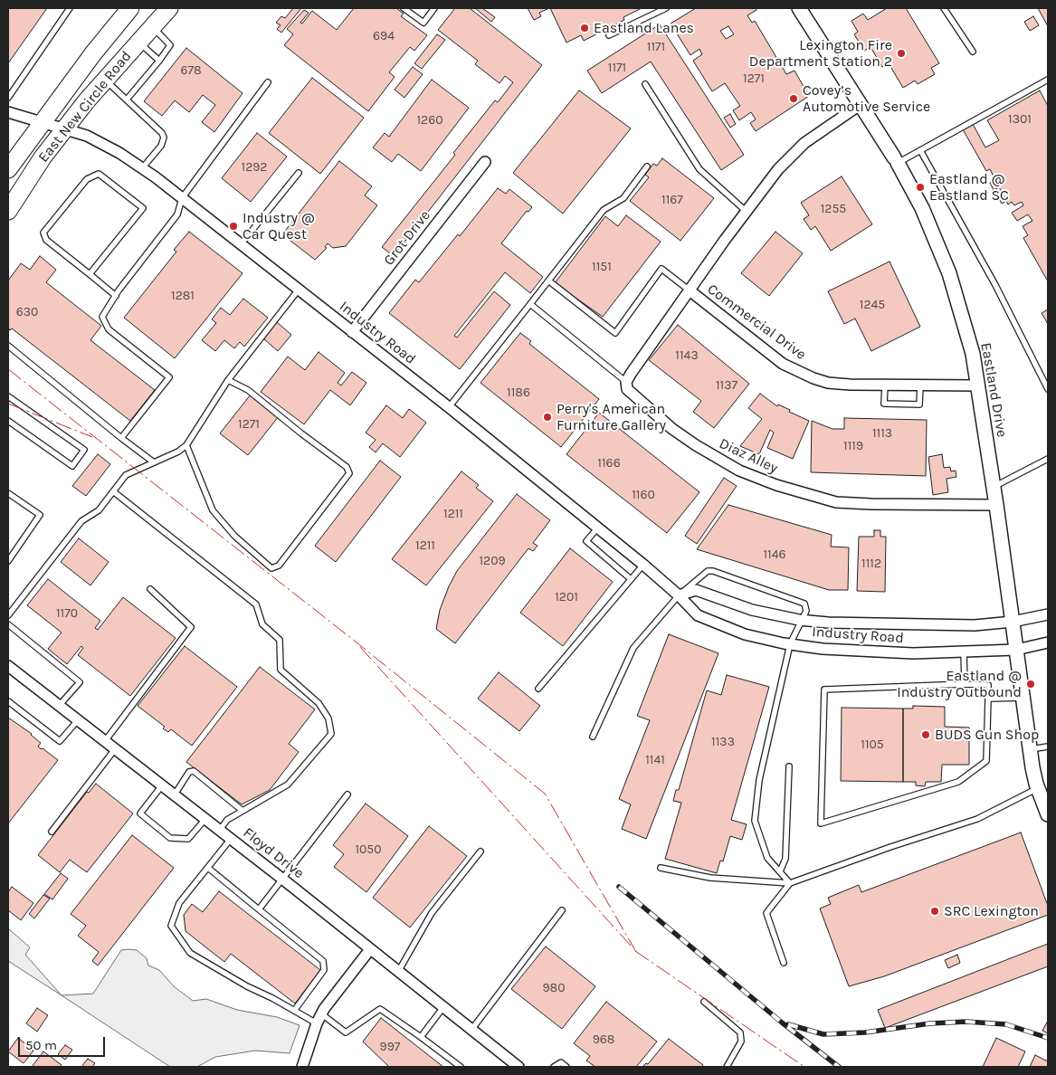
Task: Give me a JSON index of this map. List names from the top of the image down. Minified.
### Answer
{"streets":{"highway":["East New Circle Road"],"street":["Grot Drive","Commercial Drive","Industry Road","Eastland Drive","Diaz Alley","Floyd Drive"]},"crossings":[["East New Circle Road","Industry Road"],["Grot Drive","Industry Road"],["Commercial Drive","Eastland Drive"],["Industry Road","Eastland Drive"],["Eastland Drive","Diaz Alley"]],"places":["Eastland Lanes","Lexington Fire Department Station 2","Covey’s Automotive Service","Eastland @ Eastland SC","Industry @ Car Quest","Perry's American Furniture Gallery","Eastland @ Industry Outbound","BUDS Gun Shop","SRC Lexington"],"house_numbers":["694","1171","1171","678","1271","1301","1260","1292","1167","1255","1151","1281","1245","630","1143","1137","1186","1271","1113","1119","1166","1160","1211","1211","1146","1209","1112","1201","1170","1133","1105","1141","1050","980","968","997"],"scale_bar":"50 m"}
